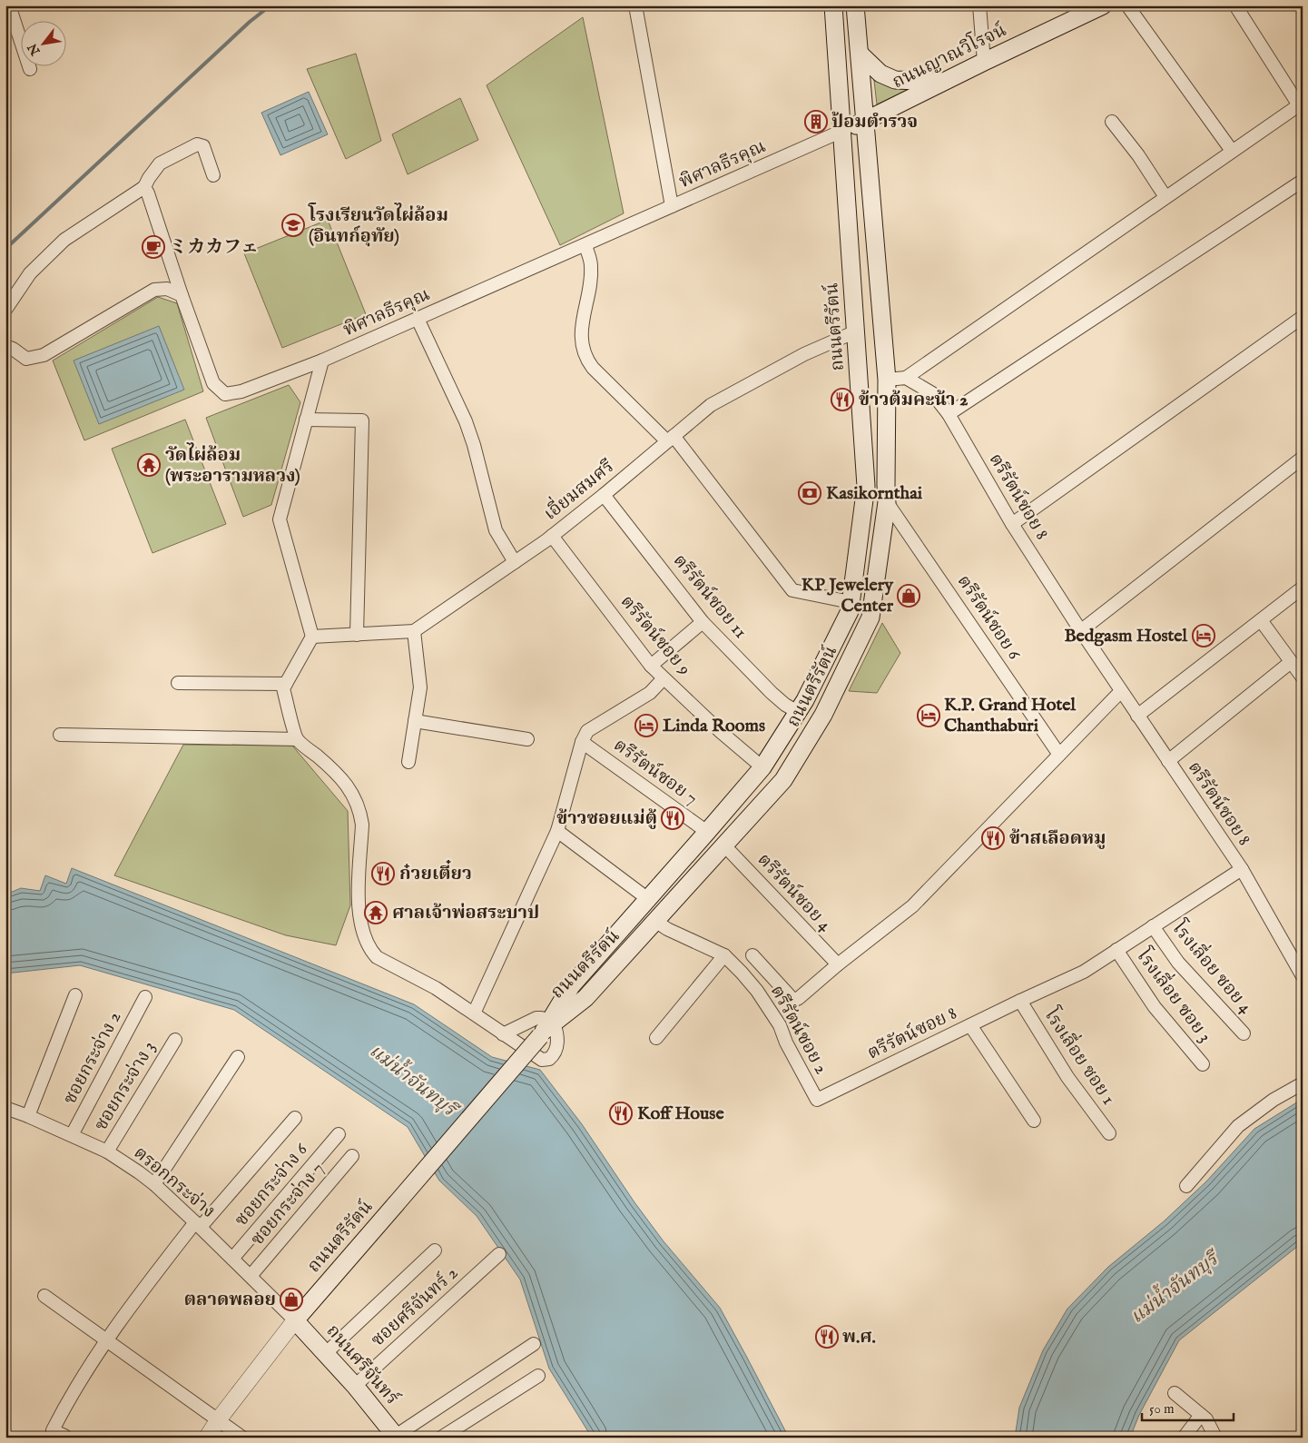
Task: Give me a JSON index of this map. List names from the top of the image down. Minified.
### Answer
{"streets":{"main road":["ถนนญาณวิโรจน์","ถนนตรีรัตน์","ถนนศรีจันทร์"],"street":["พิศาลธีรคุณ","เอี่ยมสมศรี","ตรีรัตน์ซอย 8","ตรีรัตน์ซอย 11","ตรีรัตน์ซอย 6","ตรีรัตน์ซอย 9","ตรีรัตน์ซอย 7","ตรีรัตน์ซอย 4","โรงเลื่อย ซอย 4","โรงเลื่อย ซอย 3","ตรีรัตน์ซอย 2","โรงเลื่อย ซอย 1","ซอยกระจ่าง 2","ซอยกระจ่าง 3","ตรอกกระจ่าง","ซอยกระจ่าง 6","ซอยกระจ่าง 7","ซอยศรีจันทร์ 2"]},"crossings":[["ถนนญาณวิโรจน์","พิศาลธีรคุณ"],["ถนนญาณวิโรจน์","ถนนตรีรัตน์"],["พิศาลธีรคุณ","ถนนตรีรัตน์"],["ถนนตรีรัตน์","เอี่ยมสมศรี"],["ถนนตรีรัตน์","ตรีรัตน์ซอย 11"],["ถนนตรีรัตน์","ตรีรัตน์ซอย 6"],["ถนนตรีรัตน์","ตรีรัตน์ซอย 9"],["ถนนตรีรัตน์","ตรีรัตน์ซอย 7"],["ถนนตรีรัตน์","ตรีรัตน์ซอย 4"],["ถนนตรีรัตน์","ตรีรัตน์ซอย 2"],["ถนนตรีรัตน์","ตรอกกระจ่าง"],["ถนนตรีรัตน์","ถนนศรีจันทร์"],["เอี่ยมสมศรี","ตรีรัตน์ซอย 11"],["เอี่ยมสมศรี","ตรีรัตน์ซอย 9"],["ตรีรัตน์ซอย 8","โรงเลื่อย ซอย 4"],["ตรีรัตน์ซอย 8","โรงเลื่อย ซอย 3"],["ตรีรัตน์ซอย 8","ตรีรัตน์ซอย 2"],["ตรีรัตน์ซอย 8","โรงเลื่อย ซอย 1"],["ซอยกระจ่าง 2","ตรอกกระจ่าง"],["ซอยกระจ่าง 3","ตรอกกระจ่าง"],["ตรอกกระจ่าง","ซอยกระจ่าง 6"],["ตรอกกระจ่าง","ซอยกระจ่าง 7"],["ตรอกกระจ่าง","ถนนศรีจันทร์"],["ซอยศรีจันทร์ 2","ถนนศรีจันทร์"]],"water":["แม่น้ำจันทบุรี"],"places":{"building":["ป้อมตำรวจ"],"school or university":["โรงเรียนวัดไผ่ล้อม (อินทก์อุทัย)"],"cafe":["ミカカフェ"],"restaurant":["ข้าวต้มคะน้า 2","ข้าวซอยแม่ตู้","ข้าสเลือดหมู","ก๋วยเตี๋ยว","Koff House","พ.ศ."],"temple":["วัดไผ่ล้อม (พระอารามหลวง)","ศาลเจ้าพ่อสระบาป"],"bank":["Kasikornthai"],"shop":["KP Jewelery Center","ตลาดพลอย"],"hotel":["Bedgasm Hostel","K.P. Grand Hotel Chanthaburi","Linda Rooms"]},"scale_bar":"50 m","north":"bottom left"}
